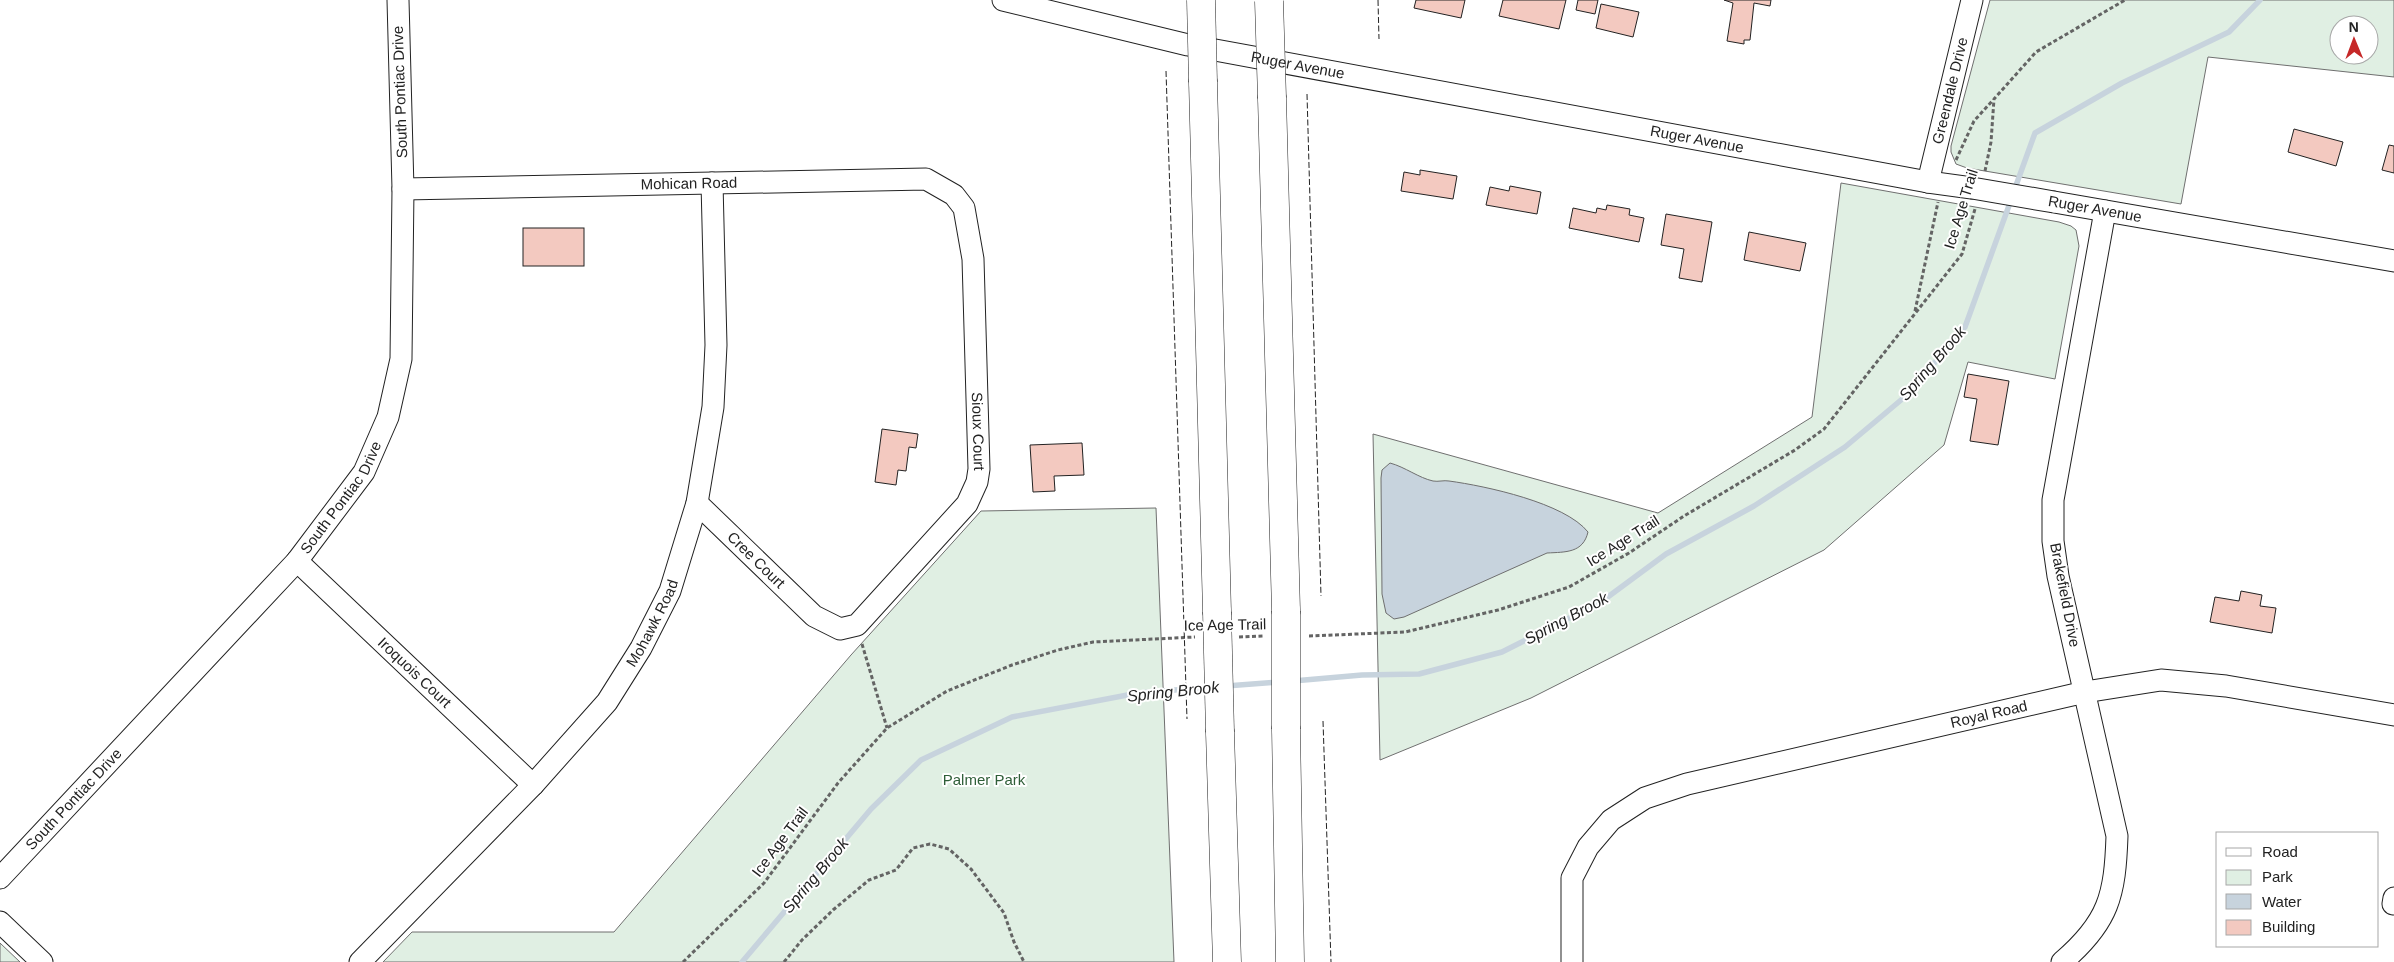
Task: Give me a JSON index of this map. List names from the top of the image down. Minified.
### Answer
{"streets":{"street":["Ruger Avenue","Greendale Drive","South Pontiac Drive","Mohican Road","Sioux Court","Cree Court","Brakefield Drive","Mohawk Road","Iroquois Court","Royal Road"],"path":["Ice Age Trail"]},"crossings":[["Ruger Avenue","Greendale Drive"],["Ruger Avenue","Ice Age Trail"],["Ruger Avenue","Brakefield Drive"],["South Pontiac Drive","Mohican Road"],["South Pontiac Drive","Iroquois Court"],["Mohican Road","Sioux Court"],["Mohican Road","Mohawk Road"],["Sioux Court","Cree Court"],["Cree Court","Mohawk Road"],["Brakefield Drive","Royal Road"],["Mohawk Road","Iroquois Court"]],"water":["Spring Brook"],"parks":["Palmer Park"],"legend":["Road","Park","Water","Building"],"north":"top"}
